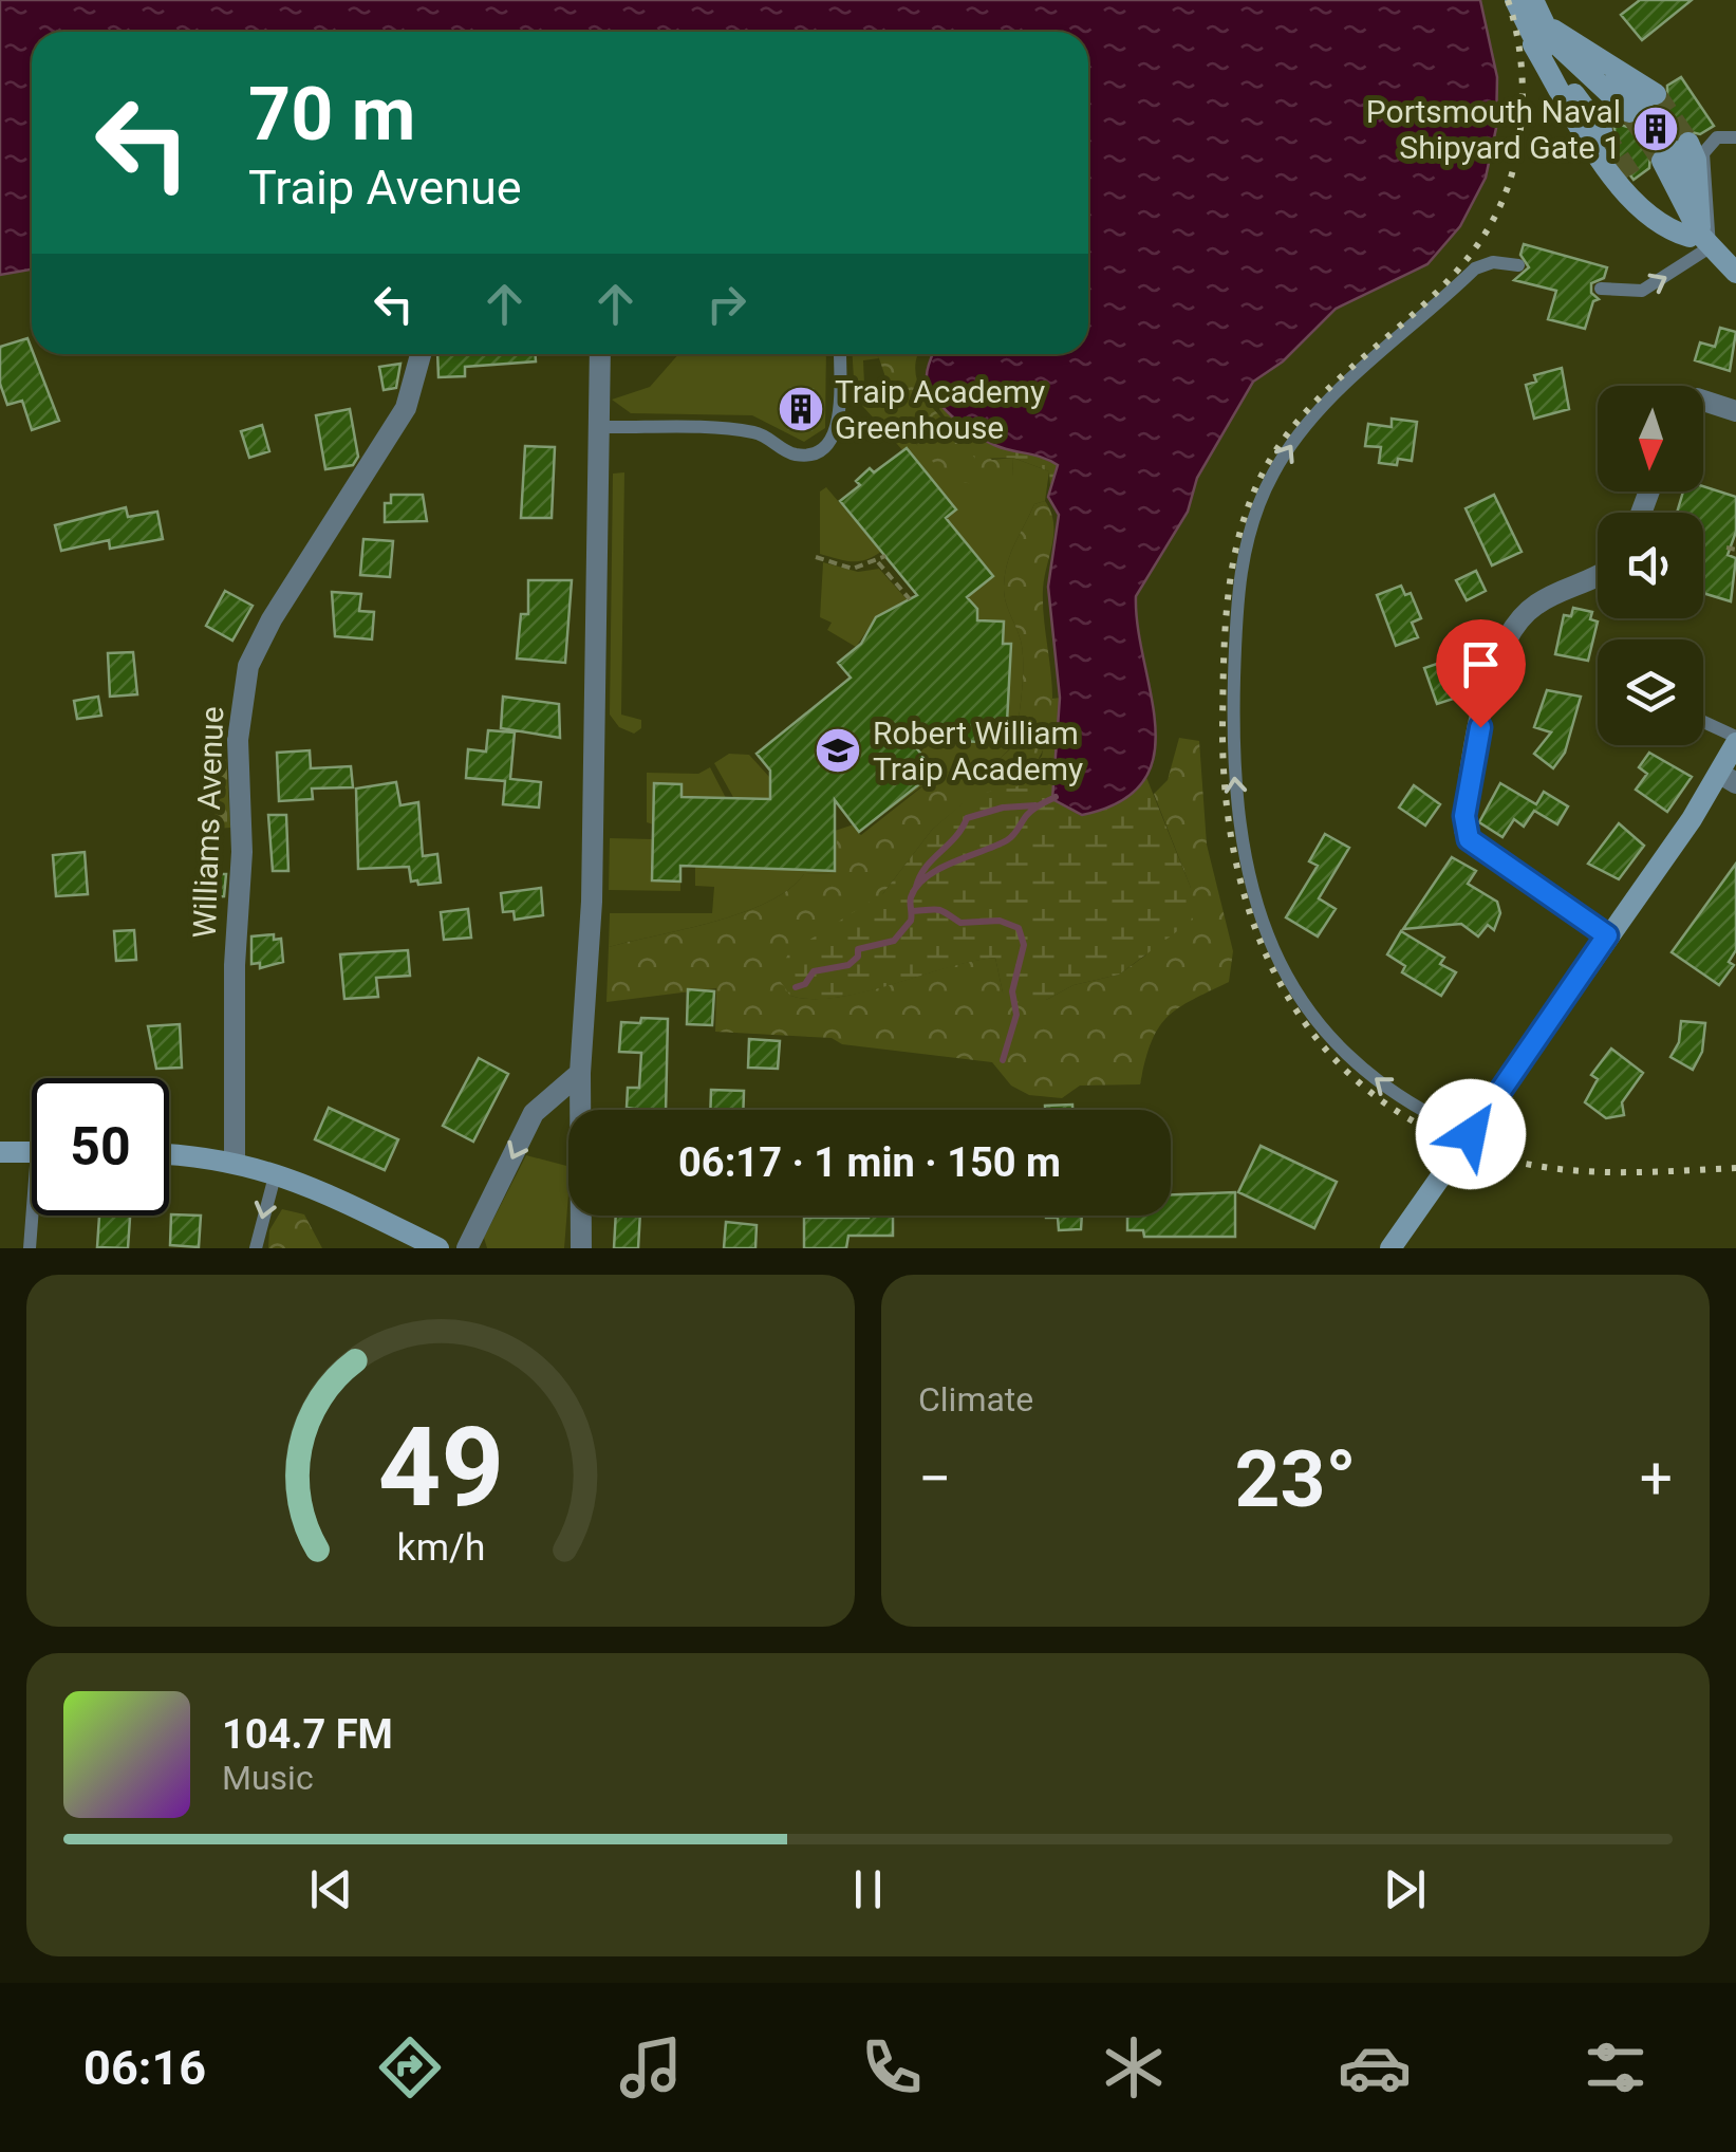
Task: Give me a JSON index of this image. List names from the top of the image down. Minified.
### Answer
{"streets":{"street":["Williams Avenue"]},"places":{"building":["Portsmouth Naval Shipyard Gate 1","Traip Academy Greenhouse"],"school or university":["Robert William Traip Academy"]},"north":"bottom","page":{"turn":["70 m","Traip Avenue"],"limit":"50","trip":"06:17 · 1 min · 150 m","tile":"Climate","heat":["−","23°","+"],"song":["104.7 FM","Music"],"tabs":"06:16","gauge":["49","km/h"]}}
